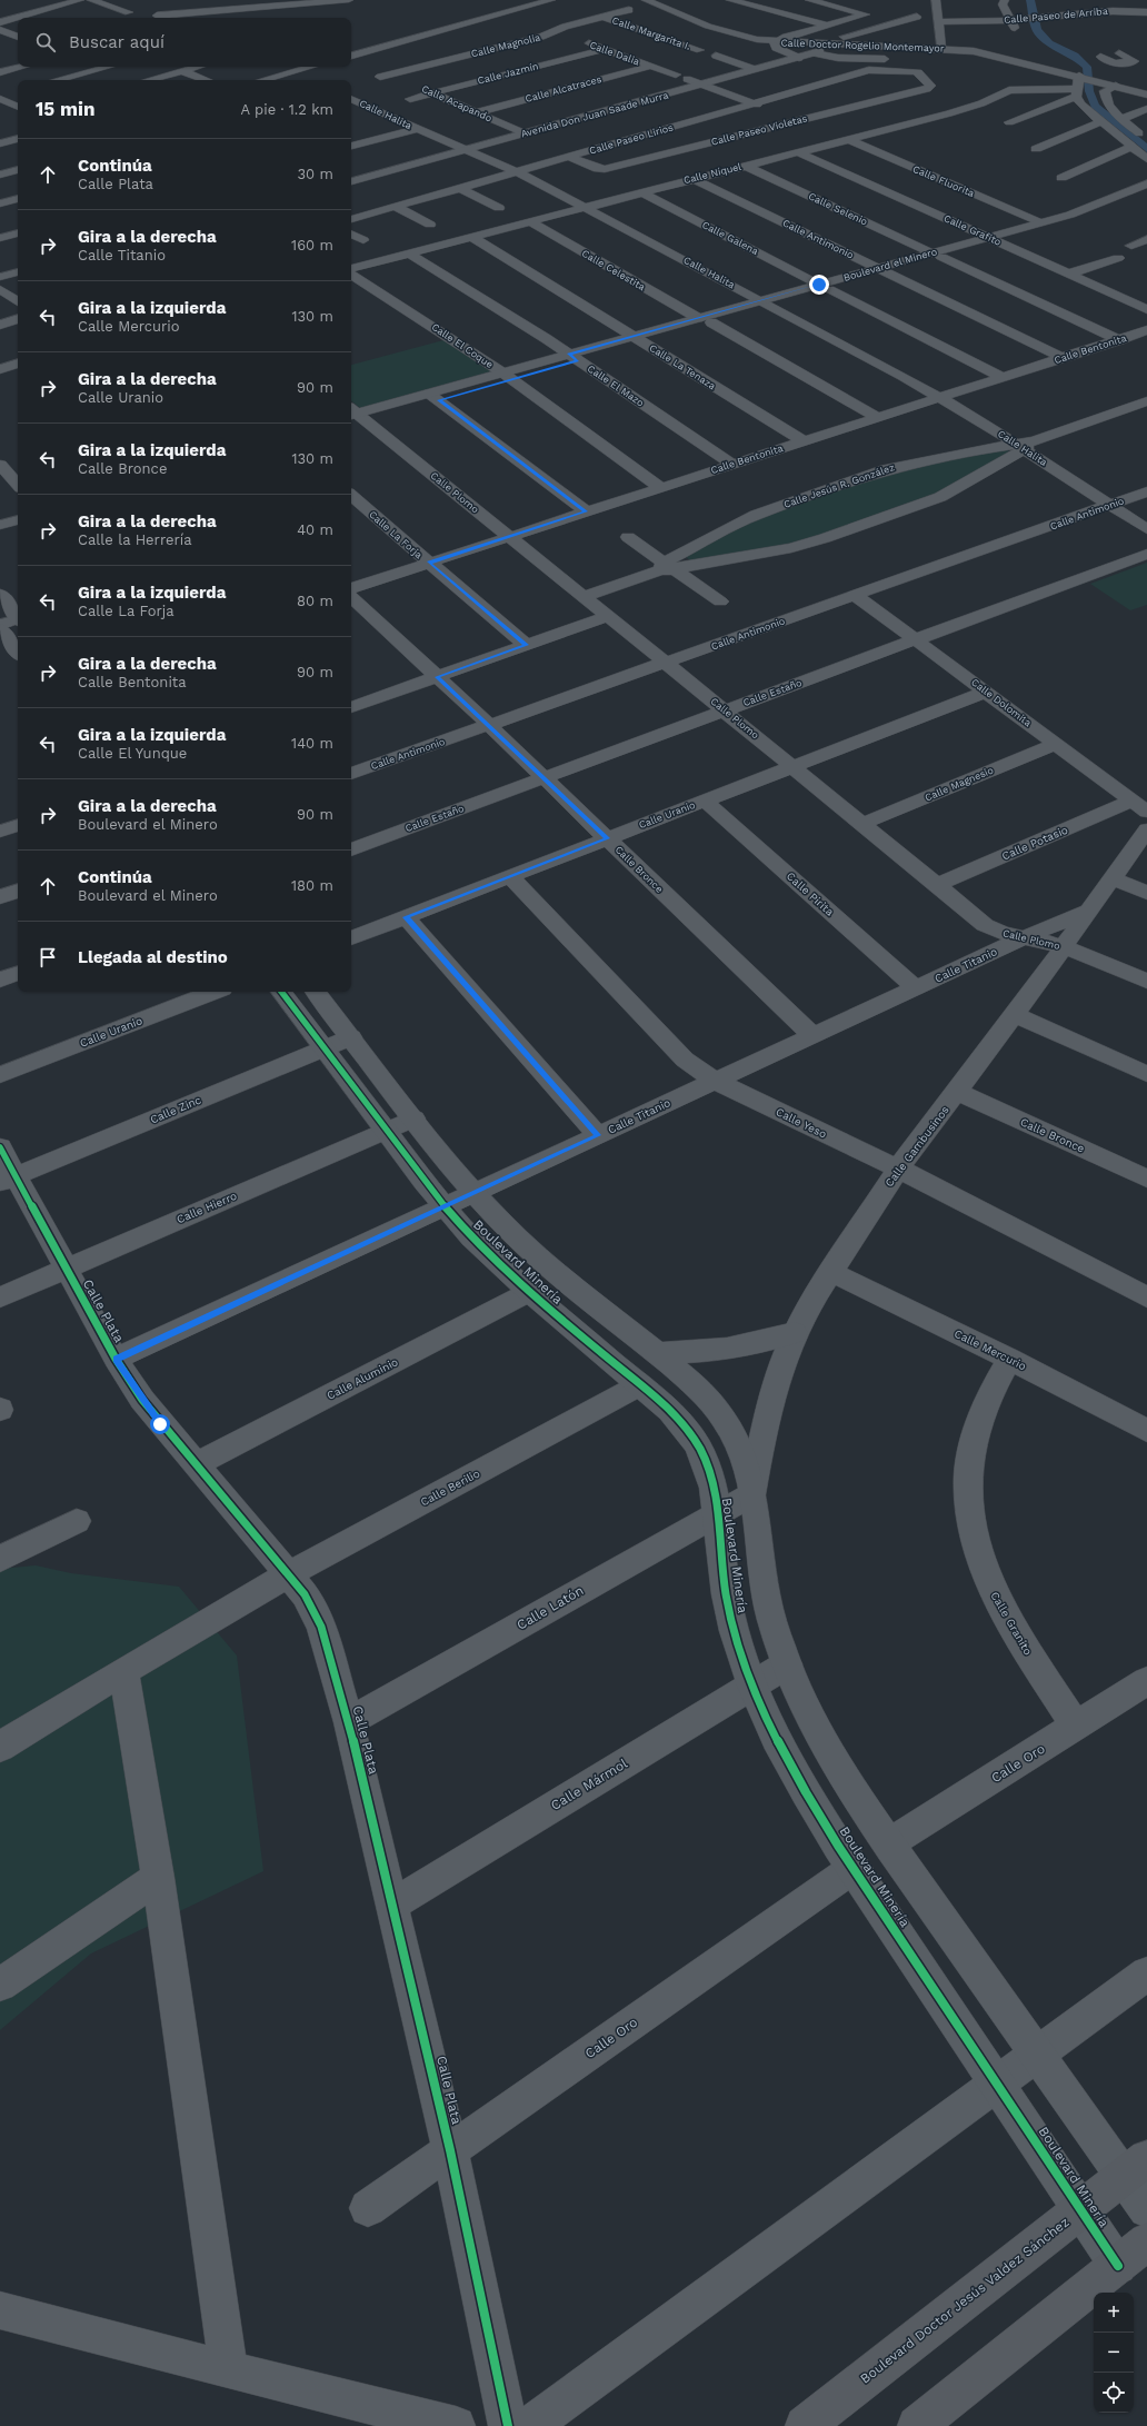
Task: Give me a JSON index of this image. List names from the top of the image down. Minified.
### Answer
{"streets":{"main road":["Boulevard Doctor Jesús Valdez Sánchez"],"street":["Calle Paseo de Arriba","Calle Margarita I.","Calle Magnolia","Calle Doctor Rogelio Montemayor","Calle Dalia","Calle Jazmín","Calle Alcatraces","Calle Acapando","Calle Halita","Avenida Don Juan Saade Murra","Calle Paseo Violetas","Calle Paseo Lirios","Calle Níquel","Calle Fluorita","Calle Selenio","Calle Grafito","Calle Galena","Calle Antimonio","Boulevard el Minero","Calle Celestita","Calle El Coque","Calle Bentonita","Calle La Tenaza","Calle El Mazo","Calle Jesús R. González","Calle Plomo","Calle La Forja","Calle Estaño","Calle Dolomita","Calle Magnesio","Calle Uranio","Calle Potasio","Calle Bronce","Calle Pirita","Calle Titanio","Calle Zinc","Calle Yeso","Calle Gambusinos","Calle Hierro","Boulevard Minería","Calle Plata","Calle Mercurio","Calle Aluminio","Calle Berilio","Calle Latón","Calle Granito","Calle Oro","Calle Mármol"]},"crossings":[["Calle Paseo de Arriba","Calle Doctor Rogelio Montemayor"],["Calle Margarita I.","Calle Magnolia"],["Calle Magnolia","Calle Dalia"],["Calle Doctor Rogelio Montemayor","Avenida Don Juan Saade Murra"],["Calle Dalia","Calle Jazmín"],["Calle Dalia","Calle Alcatraces"],["Calle Jazmín","Calle Acapando"],["Calle Alcatraces","Calle Acapando"],["Calle Acapando","Avenida Don Juan Saade Murra"],["Calle Halita","Avenida Don Juan Saade Murra"],["Calle Halita","Calle Paseo Lirios"],["Calle Halita","Calle Níquel"],["Calle Halita","Calle Antimonio"],["Calle Halita","Boulevard el Minero"],["Calle Halita","Calle Bentonita"],["Calle Halita","Calle Jesús R. González"],["Calle Paseo Violetas","Calle Paseo Lirios"],["Calle Níquel","Calle Fluorita"],["Calle Níquel","Calle Selenio"],["Calle Níquel","Calle Grafito"],["Calle Níquel","Calle Galena"],["Calle Níquel","Calle Antimonio"],["Calle Níquel","Calle Celestita"],["Calle Níquel","Calle La Tenaza"],["Calle Níquel","Calle El Mazo"],["Calle Fluorita","Boulevard el Minero"],["Calle Selenio","Boulevard el Minero"],["Calle Selenio","Calle Bentonita"],["Calle Grafito","Boulevard el Minero"],["Calle Galena","Boulevard el Minero"],["Calle Galena","Calle Bentonita"],["Calle Antimonio","Boulevard el Minero"],["Calle Antimonio","Calle Bentonita"],["Calle Antimonio","Calle Plomo"],["Calle Antimonio","Calle Dolomita"],["Calle Antimonio","Calle Bronce"],["Boulevard el Minero","Calle Celestita"],["Boulevard el Minero","Calle El Coque"],["Boulevard el Minero","Calle La Tenaza"],["Boulevard el Minero","Calle El Mazo"],["Boulevard el Minero","Calle Plomo"],["Calle El Coque","Calle Bentonita"],["Calle Bentonita","Calle La Tenaza"],["Calle Bentonita","Calle El Mazo"],["Calle Bentonita","Calle Plomo"],["Calle Bentonita","Calle La Forja"],["Calle Jesús R. González","Calle Plomo"],["Calle Plomo","Calle Estaño"],["Calle Plomo","Calle Magnesio"],["Calle Plomo","Calle Uranio"],["Calle Plomo","Calle Potasio"],["Calle Plomo","Calle Titanio"],["Calle Plomo","Calle Gambusinos"],["Calle Estaño","Calle Dolomita"],["Calle Estaño","Calle Bronce"],["Calle Dolomita","Calle Magnesio"],["Calle Dolomita","Calle Uranio"],["Calle Dolomita","Calle Potasio"],["Calle Uranio","Calle Bronce"],["Calle Uranio","Calle Pirita"],["Calle Uranio","Calle Yeso"],["Calle Bronce","Calle Titanio"],["Calle Bronce","Calle Gambusinos"],["Calle Pirita","Calle Titanio"],["Calle Titanio","Calle Yeso"],["Calle Titanio","Calle Gambusinos"],["Calle Titanio","Boulevard Minería"],["Calle Titanio","Calle Plata"],["Calle Zinc","Boulevard Minería"],["Calle Zinc","Calle Plata"],["Calle Yeso","Calle Gambusinos"],["Calle Gambusinos","Boulevard Minería"],["Calle Gambusinos","Calle Mercurio"],["Calle Gambusinos","Calle Latón"],["Calle Hierro","Boulevard Minería"],["Calle Hierro","Calle Plata"],["Boulevard Minería","Calle Aluminio"],["Boulevard Minería","Calle Berilio"],["Boulevard Minería","Calle Latón"],["Boulevard Minería","Calle Oro"],["Boulevard Minería","Calle Mármol"],["Boulevard Minería","Boulevard Doctor Jesús Valdez Sánchez"],["Calle Plata","Calle Aluminio"],["Calle Plata","Calle Berilio"],["Calle Plata","Calle Latón"],["Calle Plata","Calle Oro"],["Calle Plata","Calle Mármol"],["Calle Mercurio","Calle Granito"],["Calle Granito","Calle Oro"]],"page":{"search":"Buscar aquí","heading":["15 min","A pie · 1.2 km"],"list":[["Continúa","Calle Plata","30 m"],["Gira a la derecha","Calle Titanio","160 m"],["Gira a la izquierda","Calle Mercurio","130 m"],["Gira a la derecha","Calle Uranio","90 m"],["Gira a la izquierda","Calle Bronce","130 m"],["Gira a la derecha","Calle la Herrería","40 m"],["Gira a la izquierda","Calle La Forja","80 m"],["Gira a la derecha","Calle Bentonita","90 m"],["Gira a la izquierda","Calle El Yunque","140 m"],["Gira a la derecha","Boulevard el Minero","90 m"],["Continúa","Boulevard el Minero","180 m"],"Llegada al destino"],"map_buttons":["+","−"]}}
